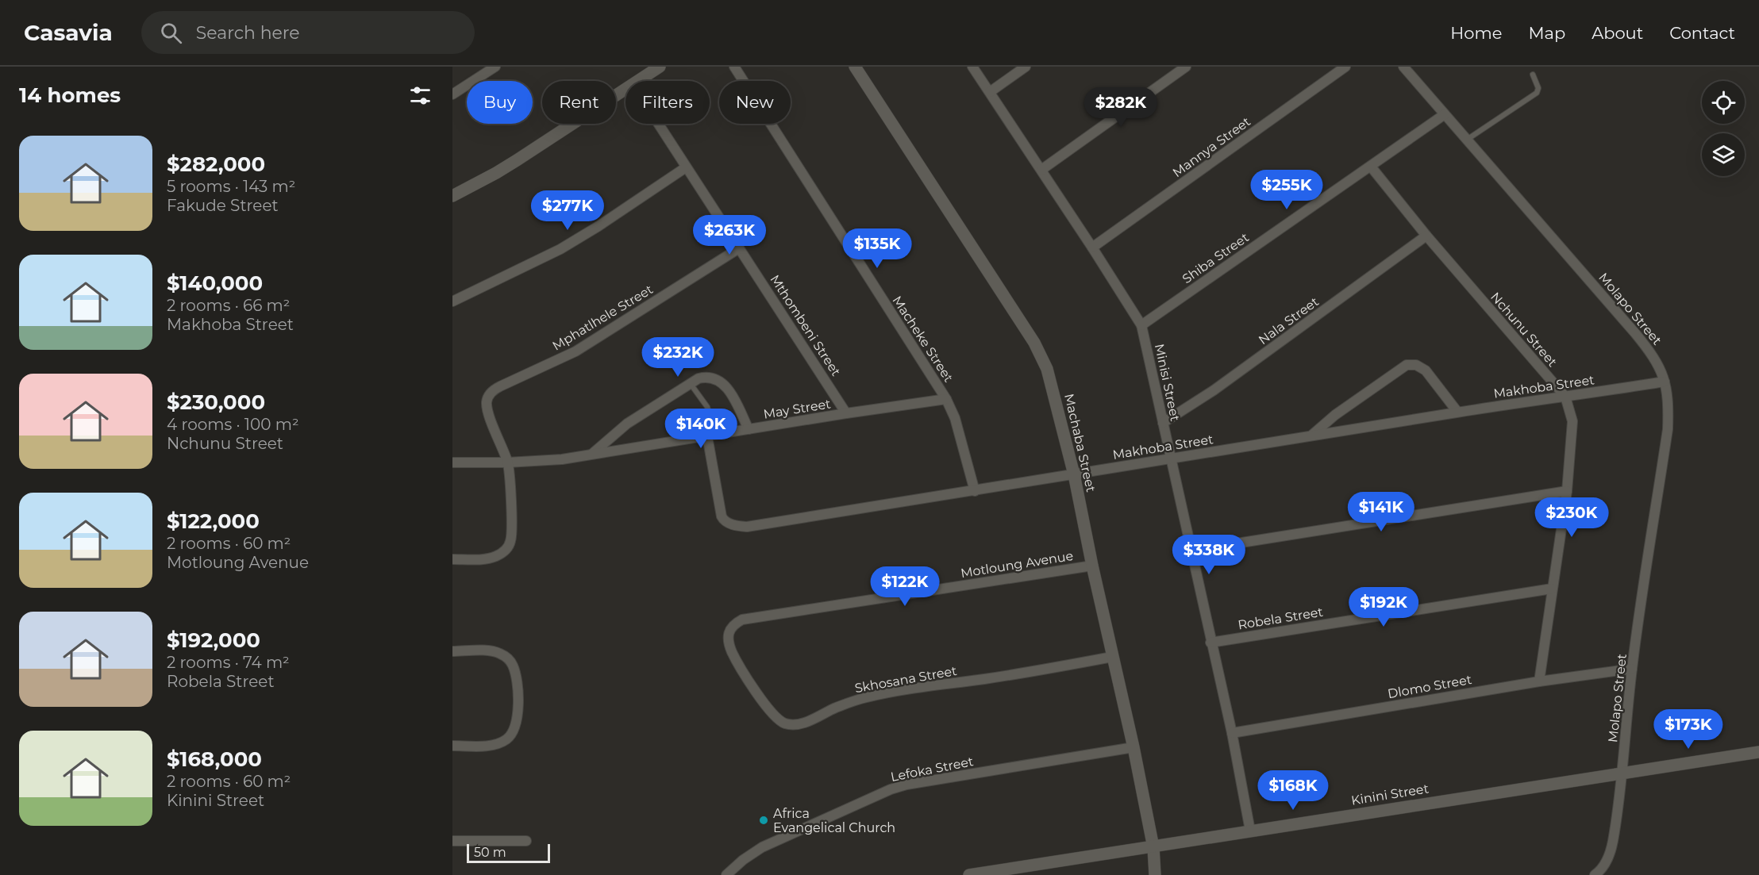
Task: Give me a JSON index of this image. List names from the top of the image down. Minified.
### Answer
{"streets":{"street":["Mannya Street","Shiba Street","Molapo Street","Mphatlhele Street","Nala Street","Mthombeni Street","Nchunu Street","Macheke Street","Minisi Street","Makhoba Street","May Street","Machaba Street","Motloung Avenue","Robela Street","Skhosana Street","Dlomo Street","Lefoka Street","Kinini Street"]},"crossings":[["Mannya Street","Minisi Street"],["Shiba Street","Molapo Street"],["Shiba Street","Nchunu Street"],["Shiba Street","Minisi Street"],["Molapo Street","Makhoba Street"],["Molapo Street","Dlomo Street"],["Molapo Street","Kinini Street"],["Mphatlhele Street","Mthombeni Street"],["Mphatlhele Street","May Street"],["Nala Street","Nchunu Street"],["Nala Street","Minisi Street"],["Mthombeni Street","May Street"],["Nchunu Street","Makhoba Street"],["Nchunu Street","Robela Street"],["Nchunu Street","Dlomo Street"],["Macheke Street","Makhoba Street"],["Macheke Street","May Street"],["Minisi Street","Makhoba Street"],["Minisi Street","Robela Street"],["Minisi Street","Dlomo Street"],["Minisi Street","Kinini Street"],["Makhoba Street","May Street"],["Makhoba Street","Machaba Street"],["Machaba Street","Motloung Avenue"],["Machaba Street","Skhosana Street"],["Machaba Street","Lefoka Street"],["Machaba Street","Kinini Street"],["Motloung Avenue","Skhosana Street"]],"places":["Africa Evangelical Church"],"scale_bar":"50 m","page":{"header":"Casavia","search":"Search here","nav":["Home","Map","About","Contact"],"heading":"14 homes","chip":["Buy","Rent","Filters","New"],"price":["$282K","$255K","$277K","$263K","$135K","$232K","$140K","$141K","$230K","$338K","$122K","$192K","$173K","$168K"],"list":[{"name":"$282,000","note":"5 rooms · 143 m² · Fakude Street"},{"name":"$140,000","note":"2 rooms · 66 m² · Makhoba Street"},{"name":"$230,000","note":"4 rooms · 100 m² · Nchunu Street"},{"name":"$122,000","note":"2 rooms · 60 m² · Motloung Avenue"},{"name":"$192,000","note":"2 rooms · 74 m² · Robela Street"},{"name":"$168,000","note":"2 rooms · 60 m² · Kinini Street"}],"scale":"50 m"}}
